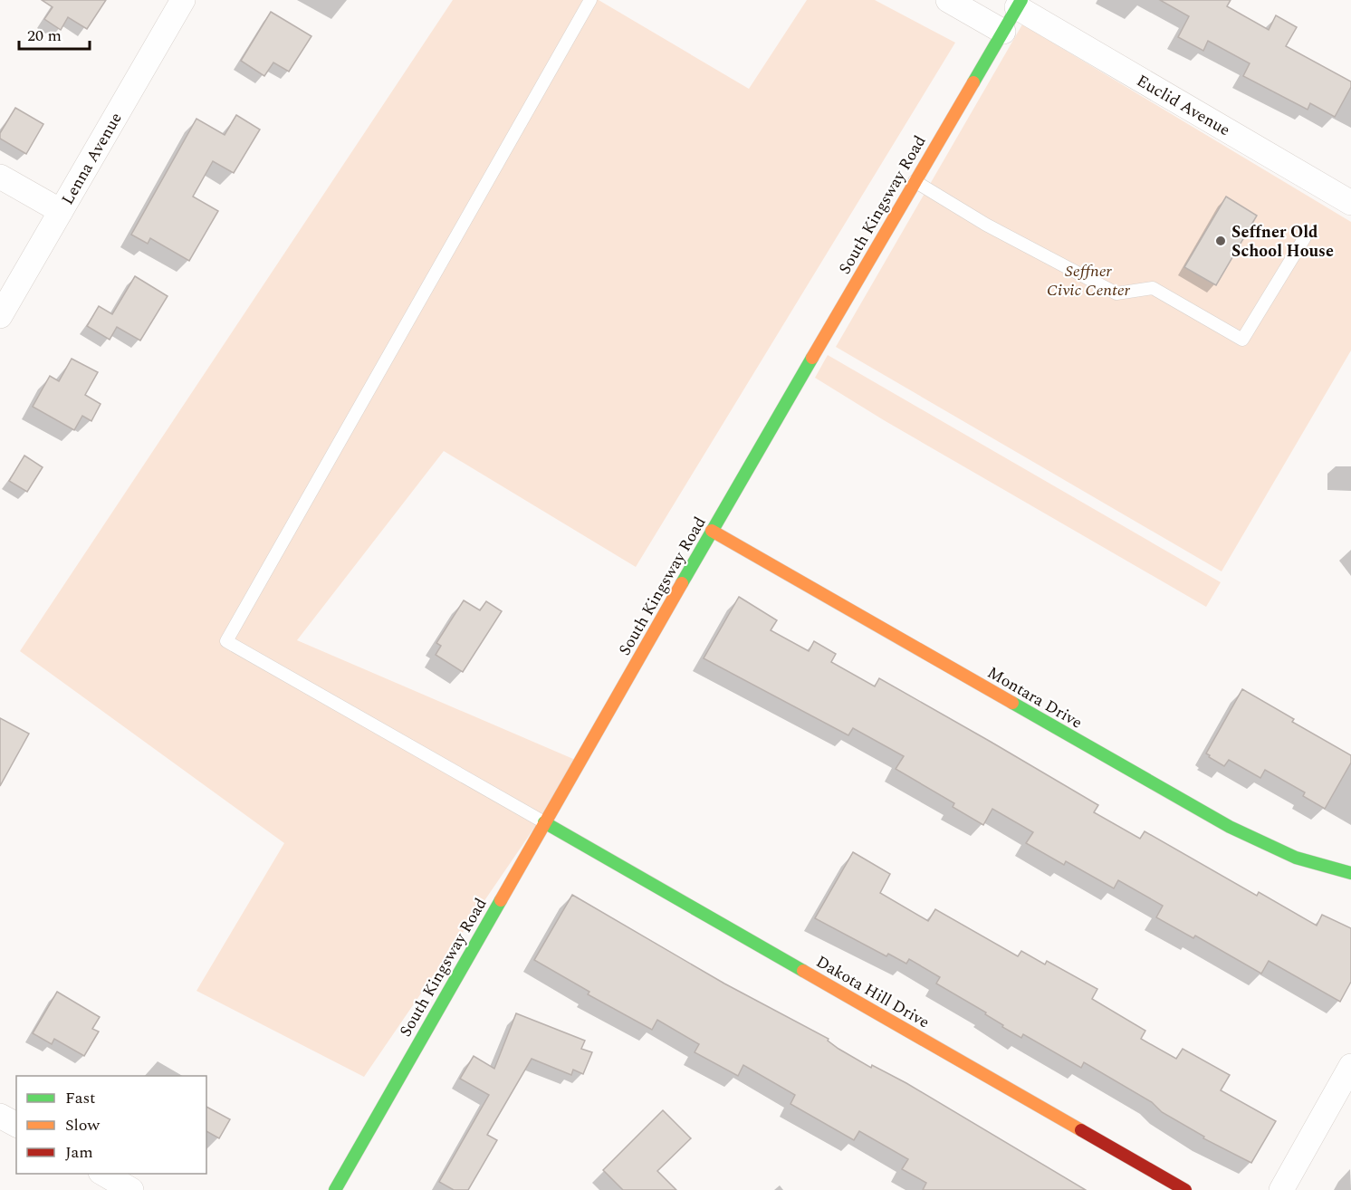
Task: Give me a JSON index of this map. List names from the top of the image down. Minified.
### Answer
{"streets":{"street":["Euclid Avenue","Lenna Avenue","South Kingsway Road","Montara Drive","Dakota Hill Drive"]},"crossings":[["Euclid Avenue","South Kingsway Road"],["South Kingsway Road","Montara Drive"],["South Kingsway Road","Dakota Hill Drive"]],"parks":["Seffner Civic Center"],"places":["Seffner Old School House"],"legend":["Fast","Slow","Jam"],"scale_bar":"20 m"}
